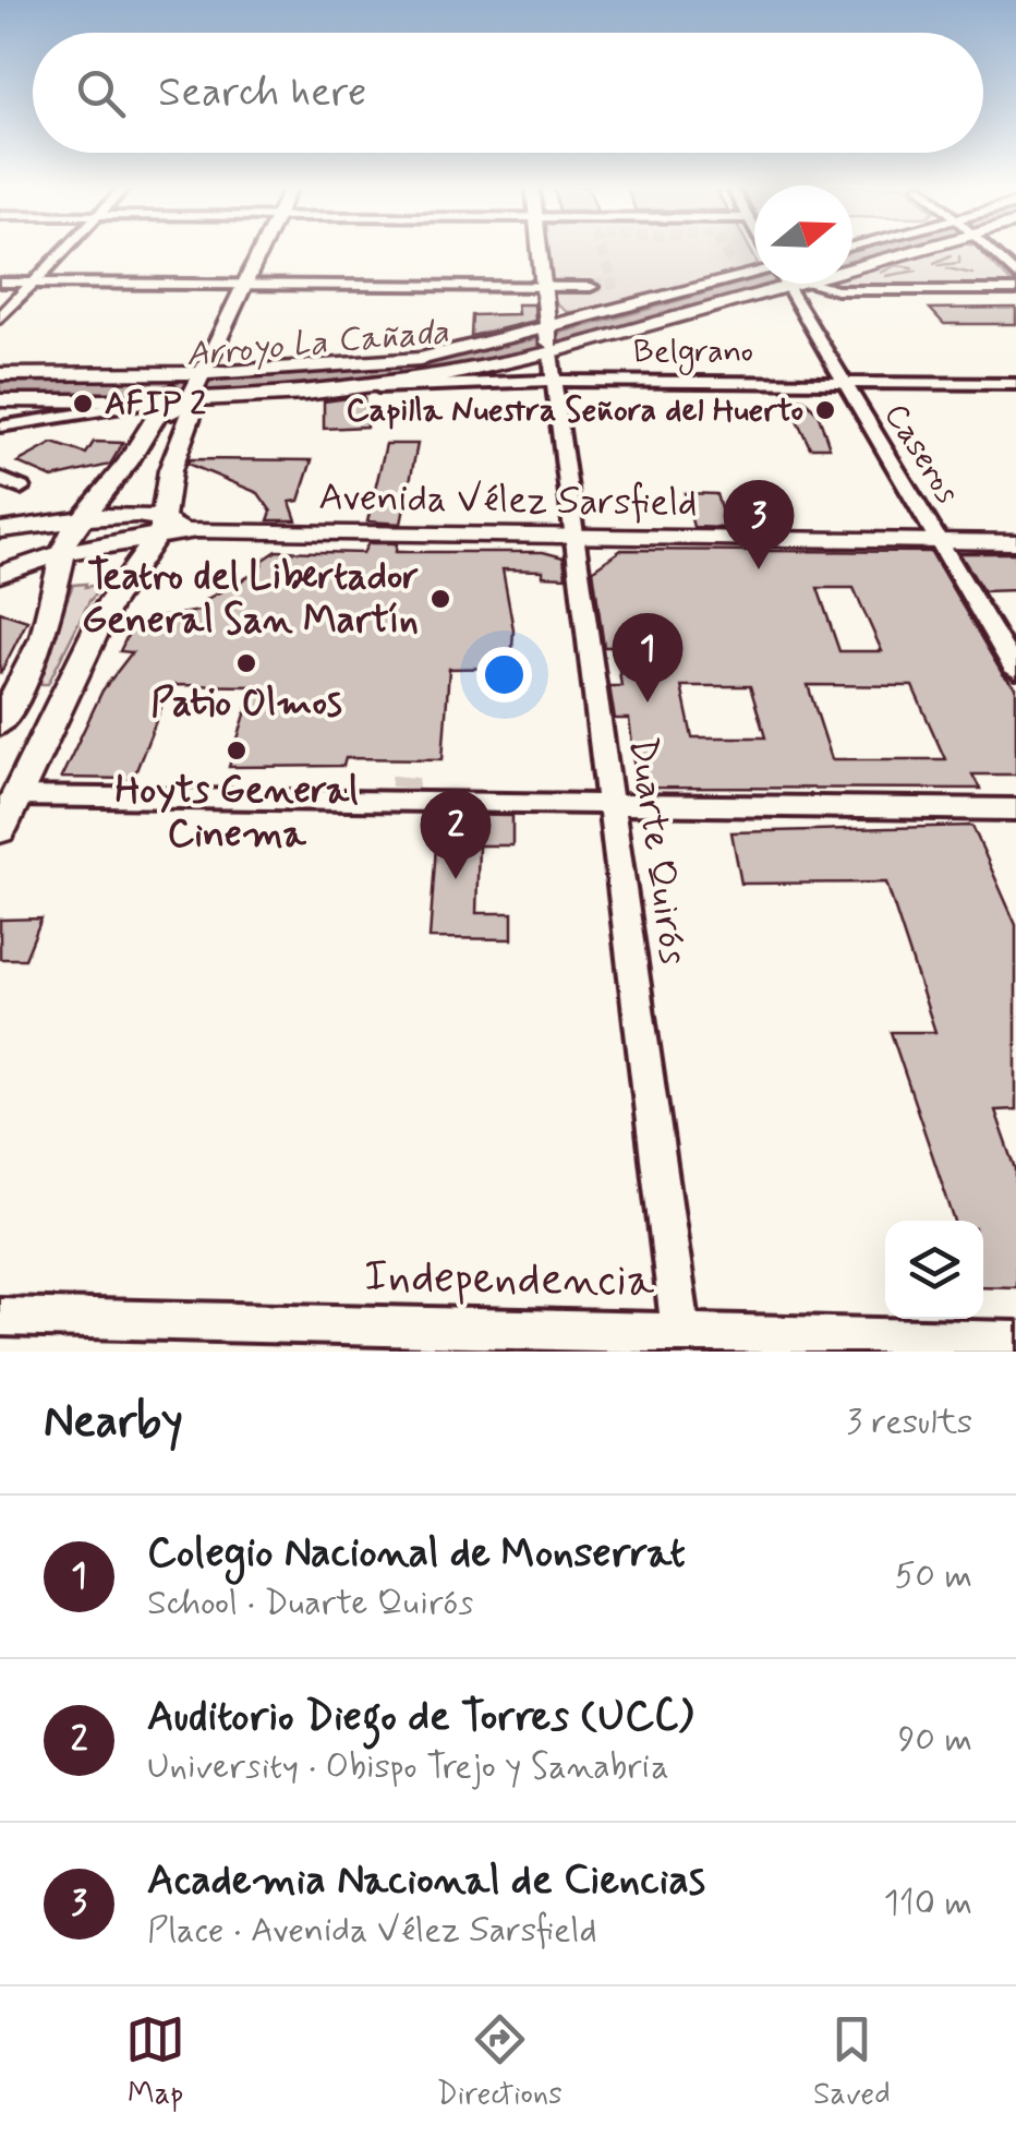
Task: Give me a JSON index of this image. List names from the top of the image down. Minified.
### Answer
{"streets":{"main road":["Avenida Vélez Sarsfield","Duarte Quirós"],"street":["Belgrano","Caseros","Independencia"]},"crossings":[["Belgrano","Caseros"],["Belgrano","Duarte Quirós"],["Caseros","Avenida Vélez Sarsfield"],["Avenida Vélez Sarsfield","Duarte Quirós"],["Duarte Quirós","Independencia"]],"water":["Arroyo La Cañada"],"places":["AFIP 2","Capilla Nuestra Señora del Huerto","Teatro del Libertador General San Martín","Patio Olmos","Hoyts General Cinema"],"north":"right","page":{"search":"Search here","pins":["3","1","2"],"heading":["Nearby","3 results"],"list":[{"mark":"1","name":"Colegio Nacional de Monserrat","note":"School · Duarte Quirós","value":"50 m"},{"mark":"2","name":"Auditorio Diego de Torres (UCC)","note":"University · Obispo Trejo y Sanabria","value":"90 m"},{"mark":"3","name":"Academia Nacional de Ciencias","note":"Place · Avenida Vélez Sarsfield","value":"110 m"}],"nav":["Map","Directions","Saved"]}}
